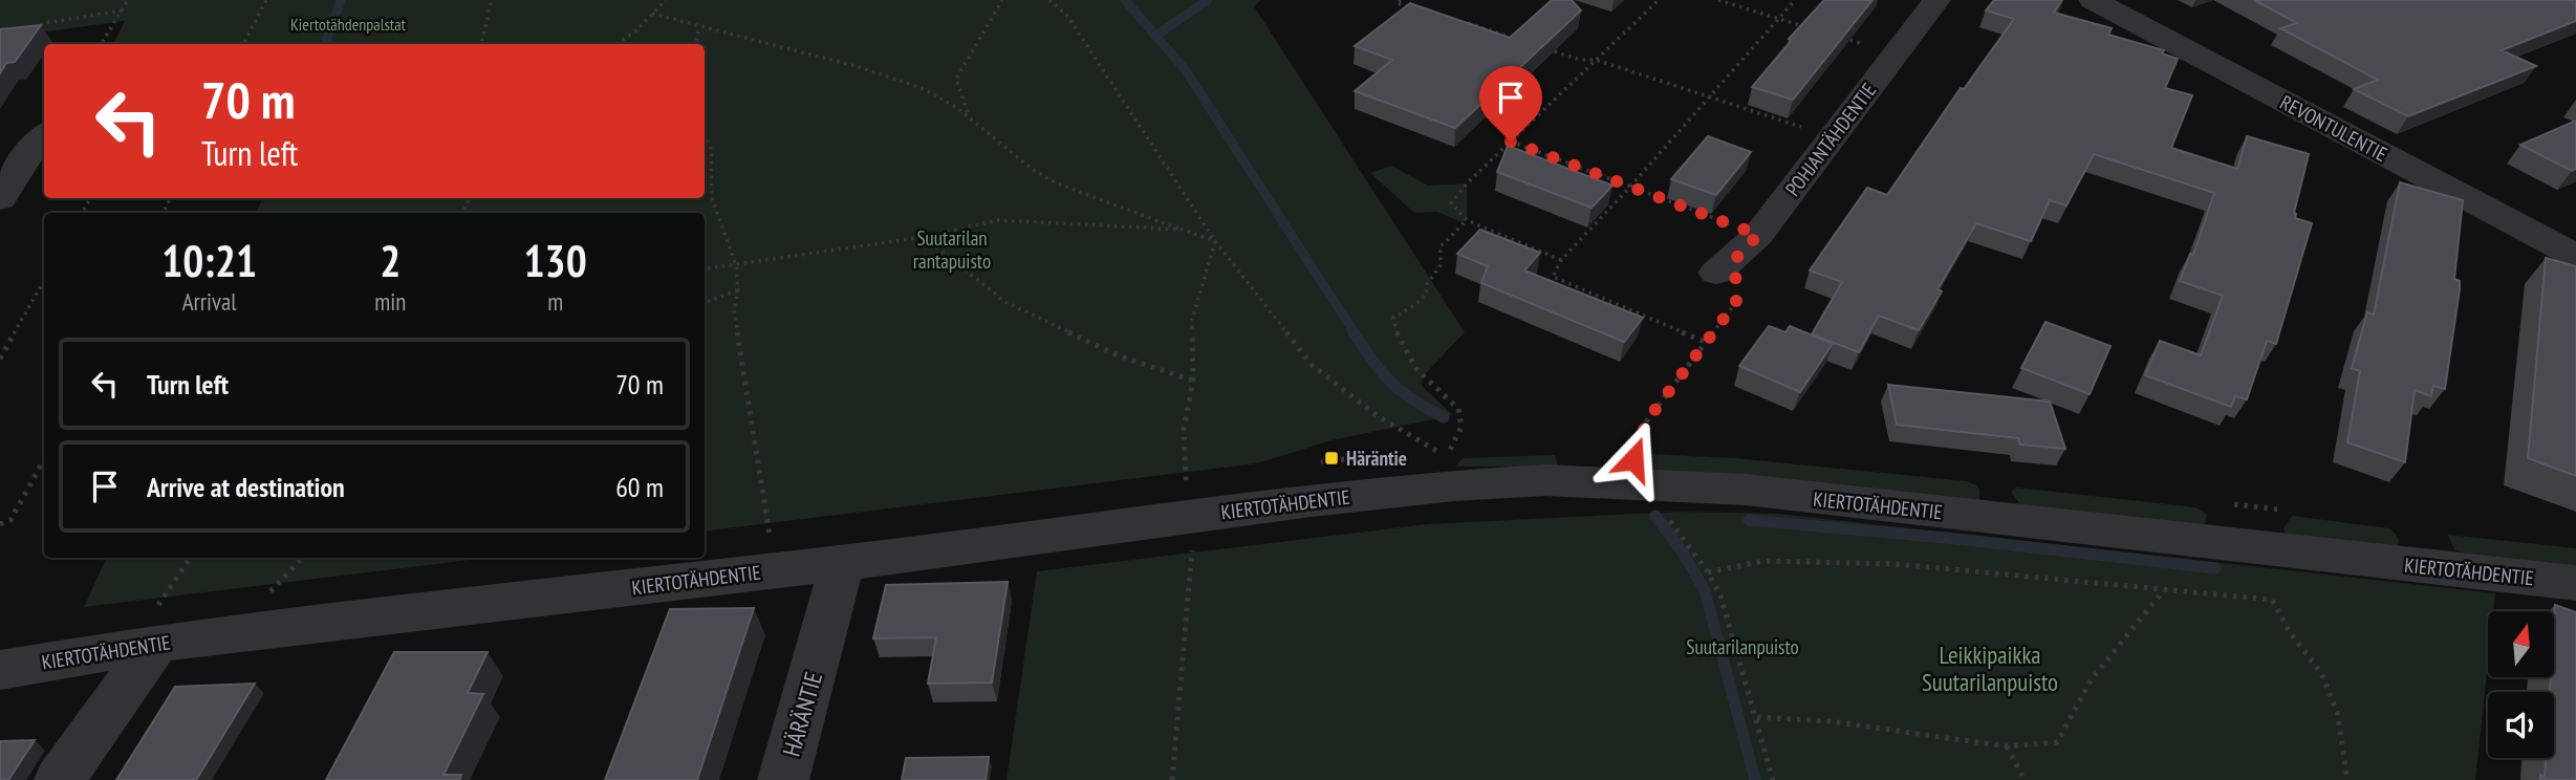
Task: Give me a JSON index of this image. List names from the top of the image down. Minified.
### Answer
{"streets":{"street":["REVONTULENTIE","POHJANTÄHDENTIE","KIERTOTÄHDENTIE","HÄRÄNTIE"]},"crossings":[["KIERTOTÄHDENTIE","HÄRÄNTIE"]],"parks":["Kiertotähdenpalstat","Suutarilan rantapuisto","Suutarilanpuisto","Leikkipaikka Suutarilanpuisto"],"places":{"transit":["Häräntie"]},"north":"top","page":{"turn":["70 m","Turn left"],"eta":["10:21","Arrival","2","min","130","m"],"list":[{"name":"Turn left","value":"70 m"},{"name":"Arrive at destination","value":"60 m"}]}}
